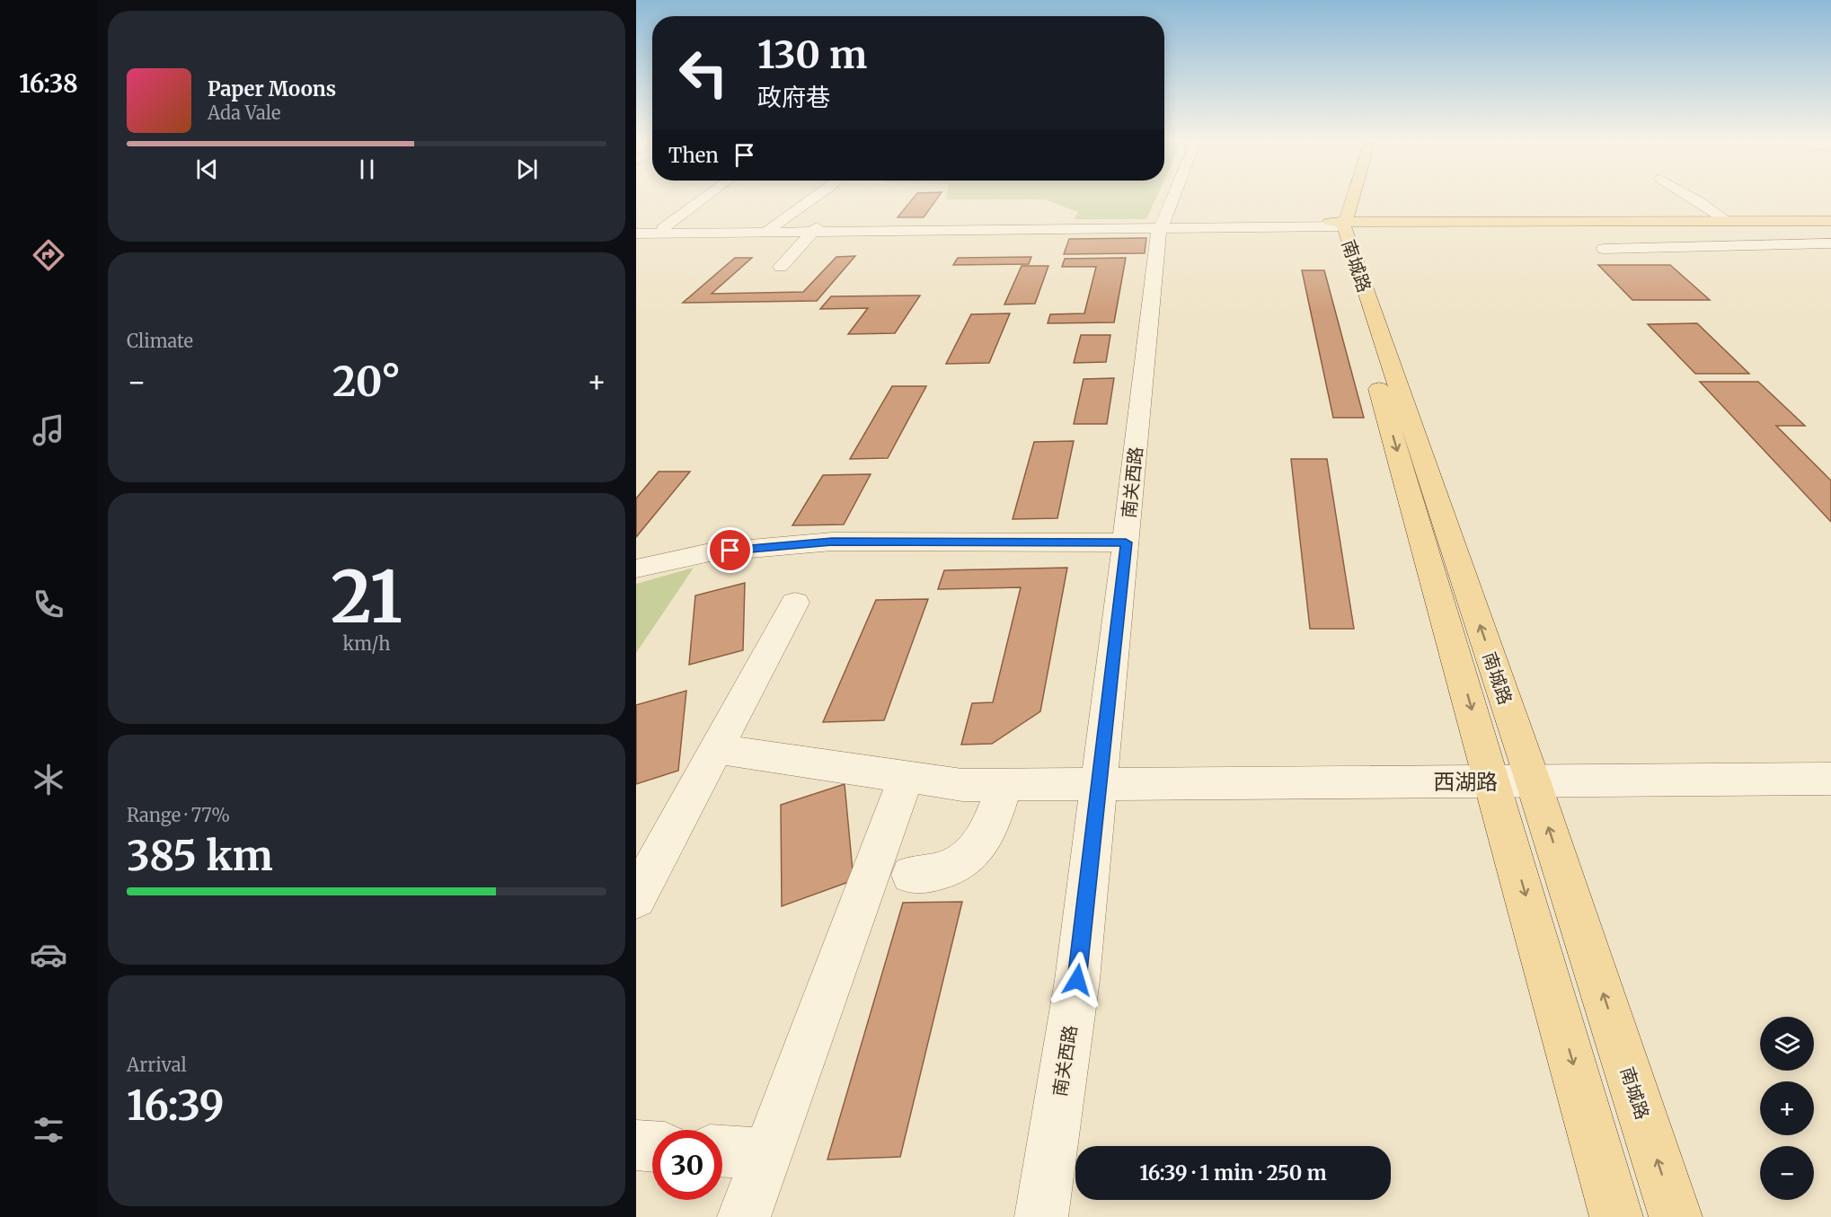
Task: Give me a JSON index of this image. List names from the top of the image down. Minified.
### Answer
{"streets":{"main road":["南城路"],"street":["南关西路","西湖路"]},"crossings":[["南城路","西湖路"],["南关西路","西湖路"]],"page":{"tabs":"16:38","turn":["130 m","政府巷"],"song":["Paper Moons","Ada Vale"],"then":"Then","tile":["Climate",["21","km/h"],["Range · 77%","385 km"],["Arrival","16:39"]],"heat":["−","20°","+"],"map_buttons":["+","−"],"limit":"30","trip":"16:39 · 1 min · 250 m"}}
